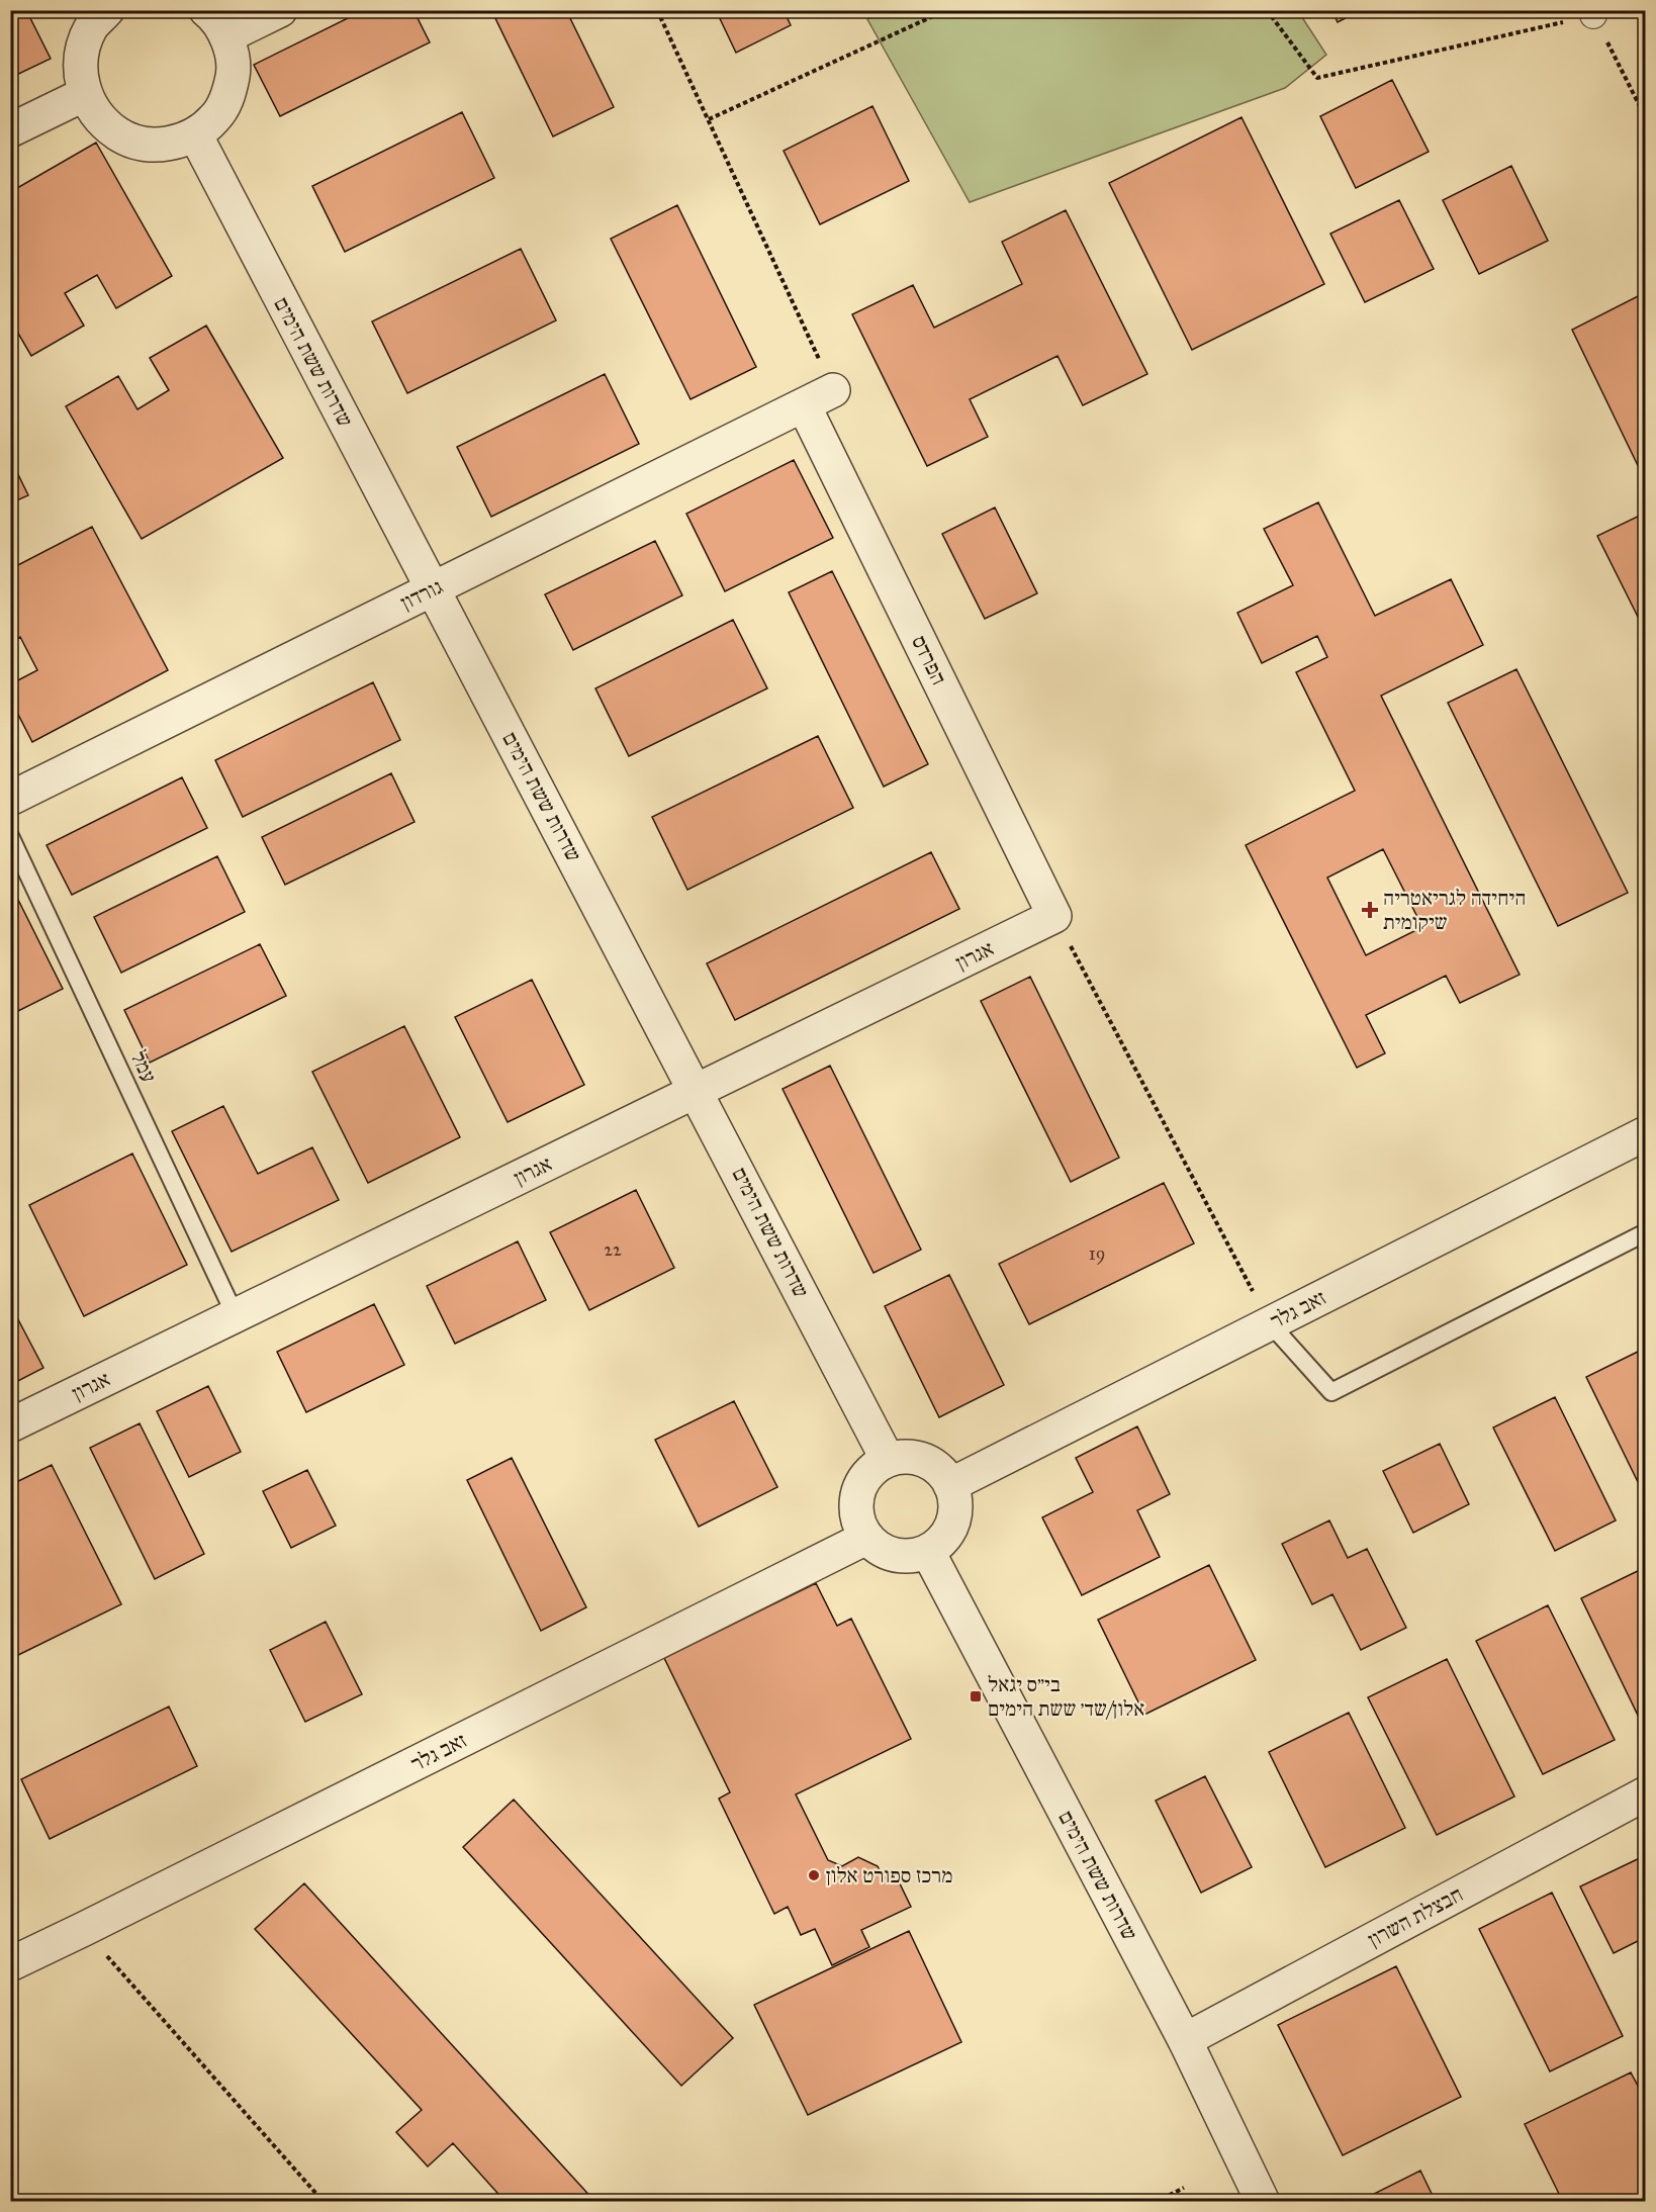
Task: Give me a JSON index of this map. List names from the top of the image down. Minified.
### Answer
{"streets":{"street":["שדרות ששת הימים","גורדון","הפרדס","אגרון","זאב גלר","חבצלת השרון"],"lane":["עמל"]},"crossings":[["שדרות ששת הימים","גורדון"],["שדרות ששת הימים","אגרון"],["שדרות ששת הימים","זאב גלר"],["שדרות ששת הימים","חבצלת השרון"],["גורדון","הפרדס"],["הפרדס","אגרון"],["אגרון","עמל"]],"places":{"health":["היחידה לגריאטריה שיקומית"],"transit":["בי״ס יגאל אלון/שד׳ ששת הימים"],"other":["מרכז ספורט אלון"]},"house_numbers":["22","19"]}
